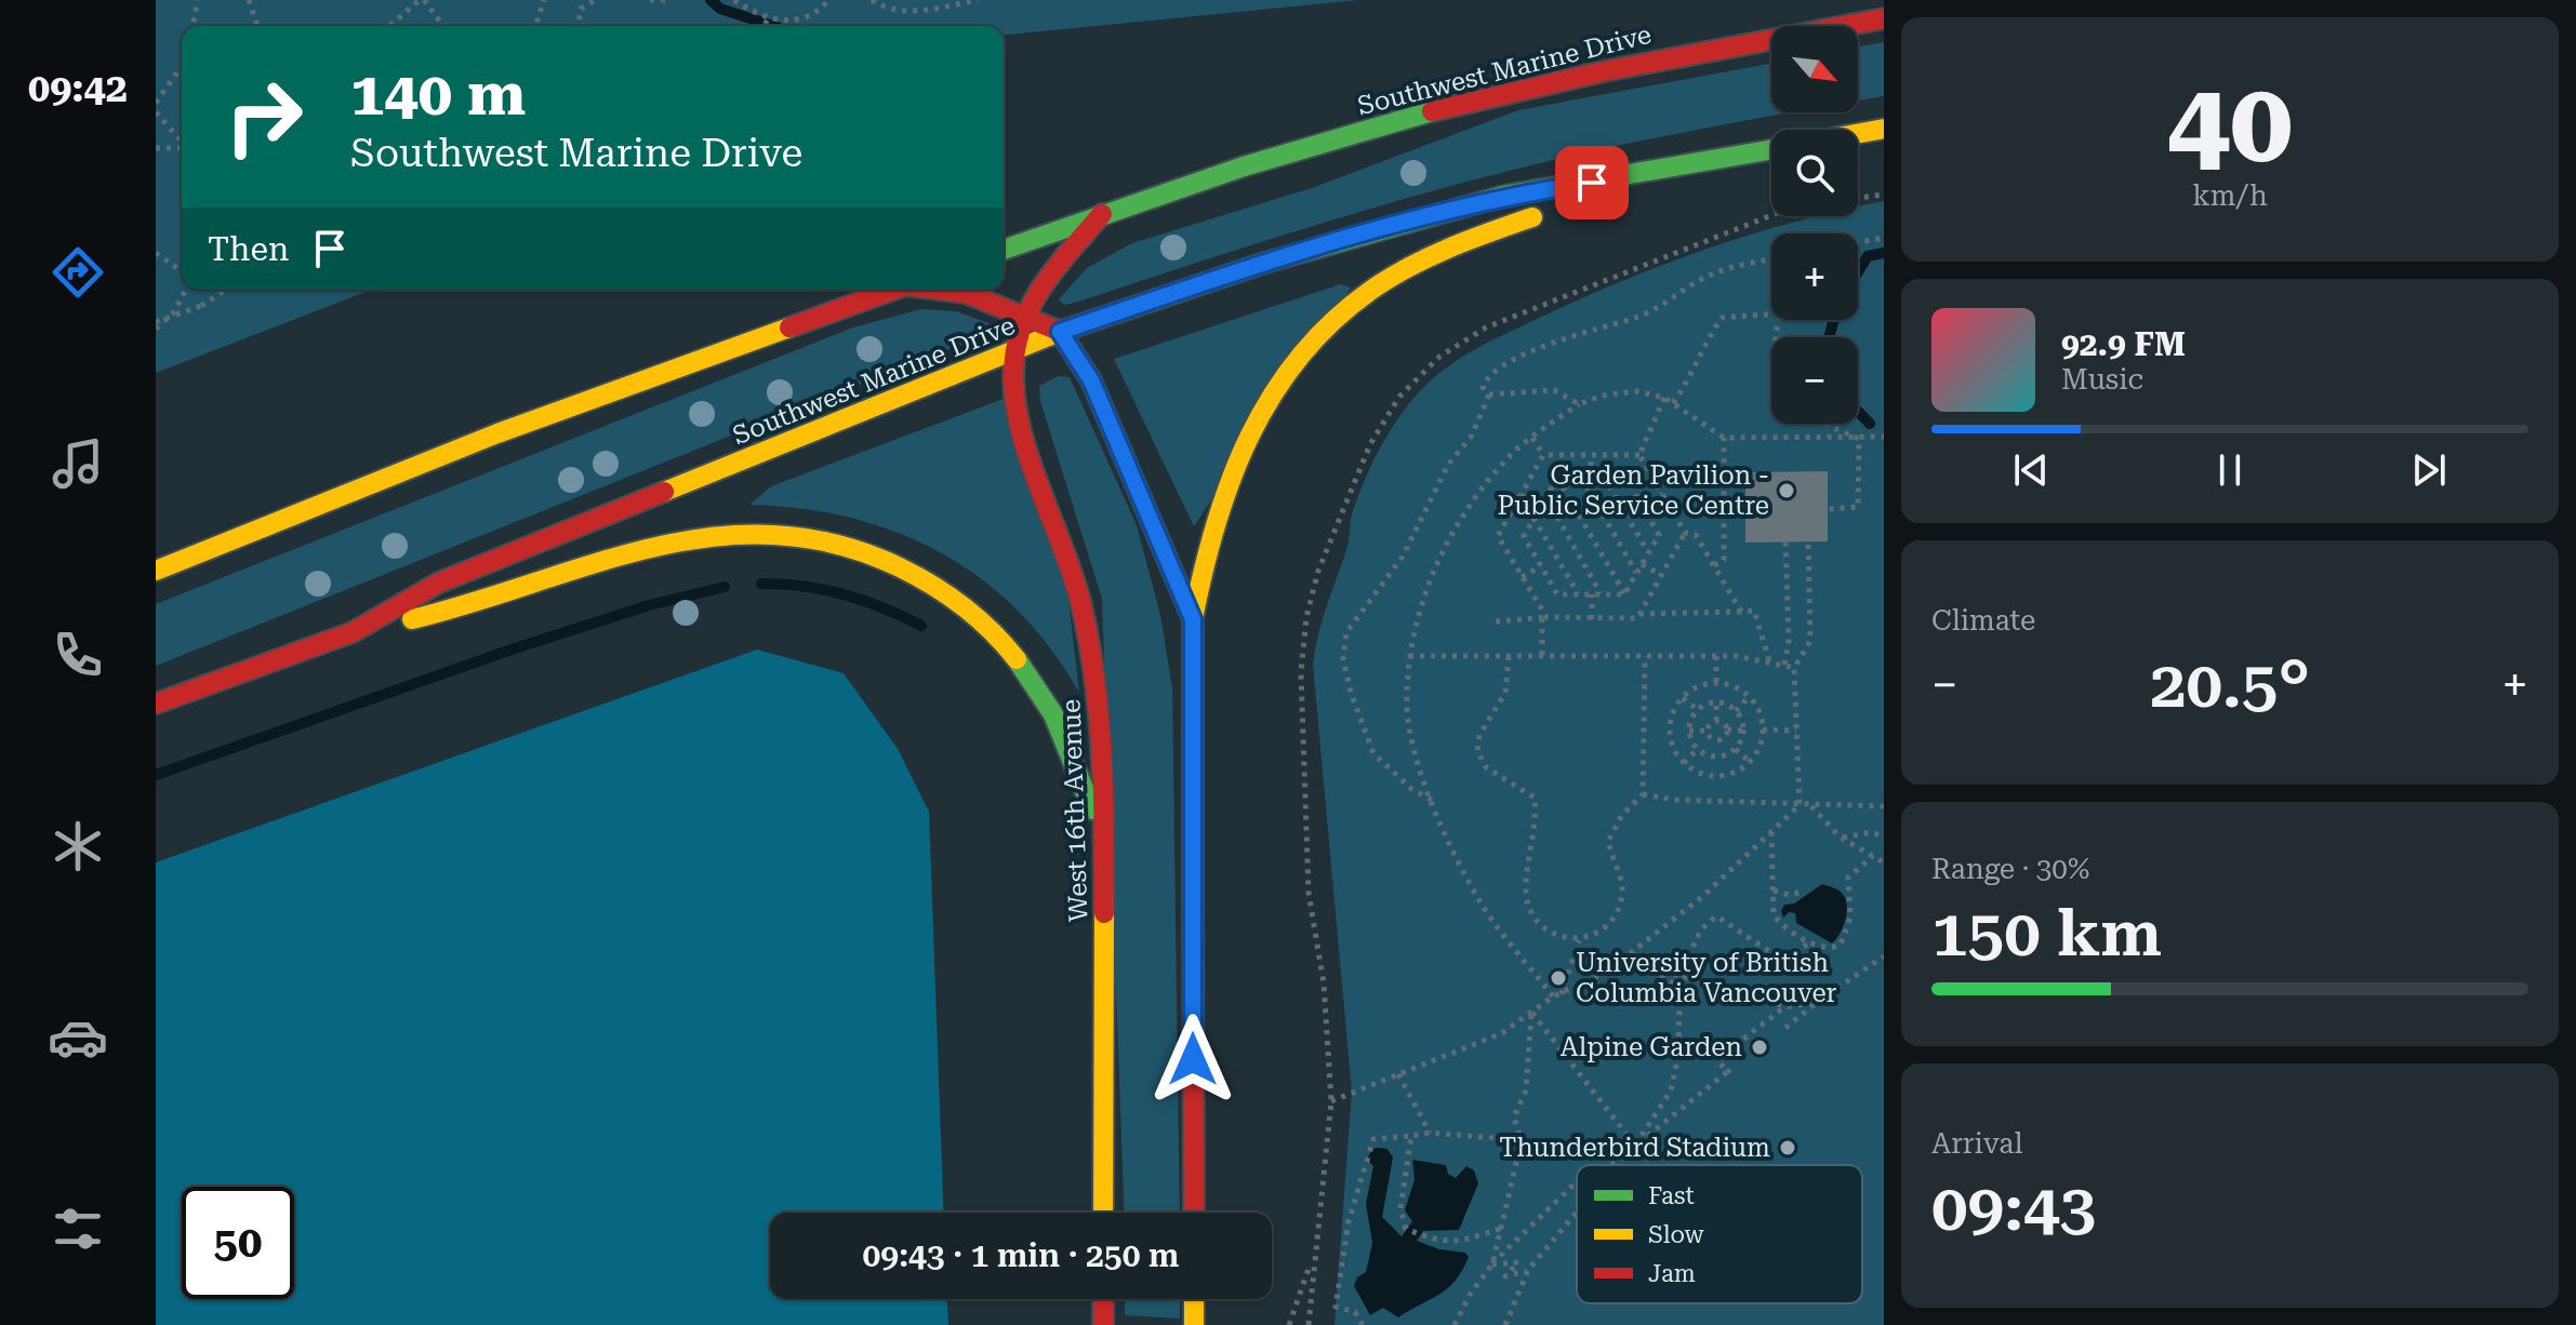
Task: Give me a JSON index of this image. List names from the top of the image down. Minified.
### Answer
{"streets":{"main road":["Southwest Marine Drive","West 16th Avenue"]},"crossings":[["Southwest Marine Drive","West 16th Avenue"]],"places":["Garden Pavilion - Public Service Centre","University of British Columbia Vancouver","Alpine Garden","Thunderbird Stadium"],"legend":["Fast","Slow","Jam"],"north":"bottom right","page":{"tabs":"09:42","tile":[["40","km/h"],"Climate",["Range · 30%","150 km"],["Arrival","09:43"]],"map_buttons":["+","−"],"turn":["140 m","Southwest Marine Drive"],"then":"Then","song":["92.9 FM","Music"],"heat":["−","20.5°","+"],"limit":"50","trip":"09:43 · 1 min · 250 m"}}
